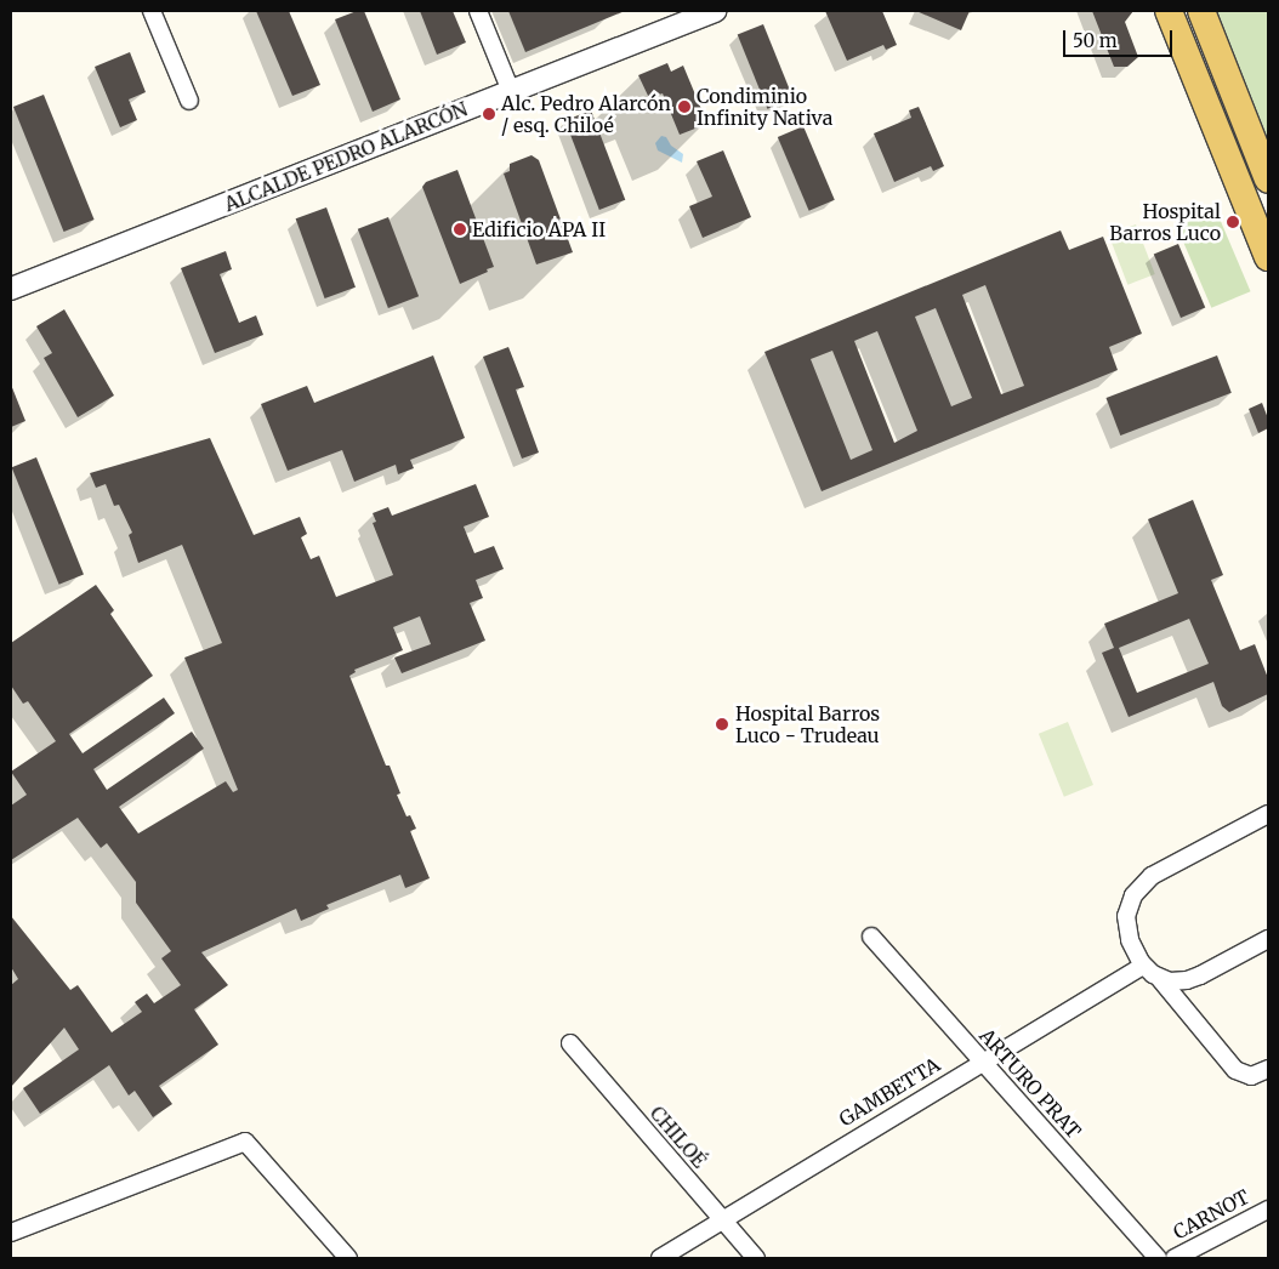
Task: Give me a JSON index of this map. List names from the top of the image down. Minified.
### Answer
{"streets":{"street":["ALCALDE PEDRO ALARCÓN","ARTURO PRAT","GAMBETTA","CHILOÉ","CARNOT"]},"crossings":[["ARTURO PRAT","GAMBETTA"],["GAMBETTA","CHILOÉ"]],"places":["Condiminio Infinity Nativa","Alc. Pedro Alarcón / esq. Chiloé","Hospital Barros Luco","Edificio APA II","Hospital Barros Luco - Trudeau"],"scale_bar":"50 m"}
